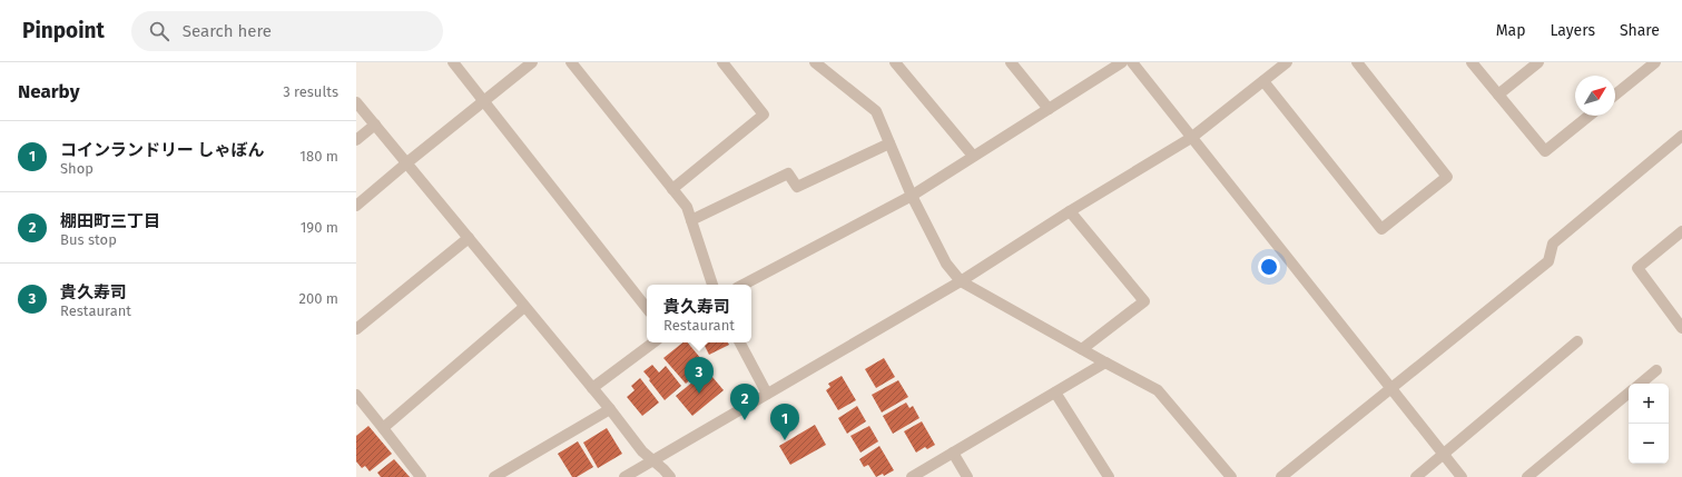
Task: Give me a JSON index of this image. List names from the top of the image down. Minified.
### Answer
{"north":"top right","page":{"header":"Pinpoint","search":"Search here","nav":["Map","Layers","Share"],"heading":["Nearby","3 results"],"list":[{"mark":"1","name":"コインランドリー しゃぼん","note":"Shop","value":"180 m"},{"mark":"2","name":"棚田町三丁目","note":"Bus stop","value":"190 m"},{"mark":"3","name":"貴久寿司","note":"Restaurant","value":"200 m"}],"popup":["貴久寿司","Restaurant"],"pins":["3","2","1"],"map_buttons":["+","−"]}}
